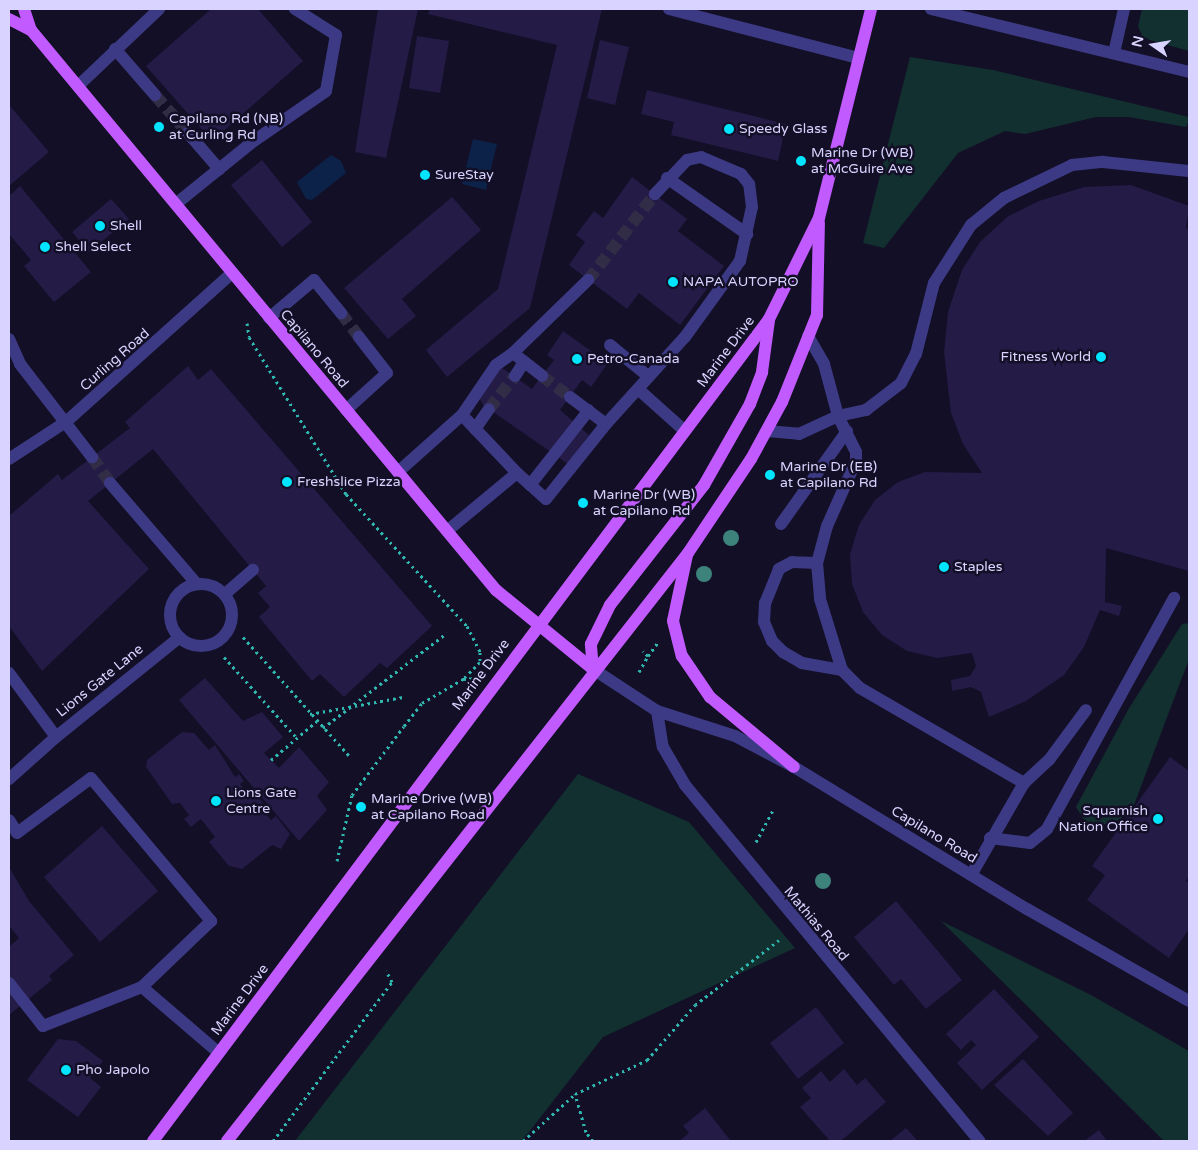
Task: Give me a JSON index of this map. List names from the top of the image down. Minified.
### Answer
{"streets":{"main road":["Capilano Road","Marine Drive"],"street":["Curling Road","Lions Gate Lane","Mathias Road"]},"crossings":[["Capilano Road","Marine Drive"],["Capilano Road","Curling Road"],["Capilano Road","Mathias Road"]],"places":["Capilano Rd (NB) at Curling Rd","Speedy Glass","Marine Dr (WB) at McGuire Ave","SureStay","Shell","Shell Select","NAPA AUTOPRO","Fitness World","Petro-Canada","Marine Dr (EB) at Capilano Rd","Freshslice Pizza","Marine Dr (WB) at Capilano Rd","Staples","Lions Gate Centre","Marine Drive (WB) at Capilano Road","Squamish Nation Office","Pho Japolo"],"north":"left"}
